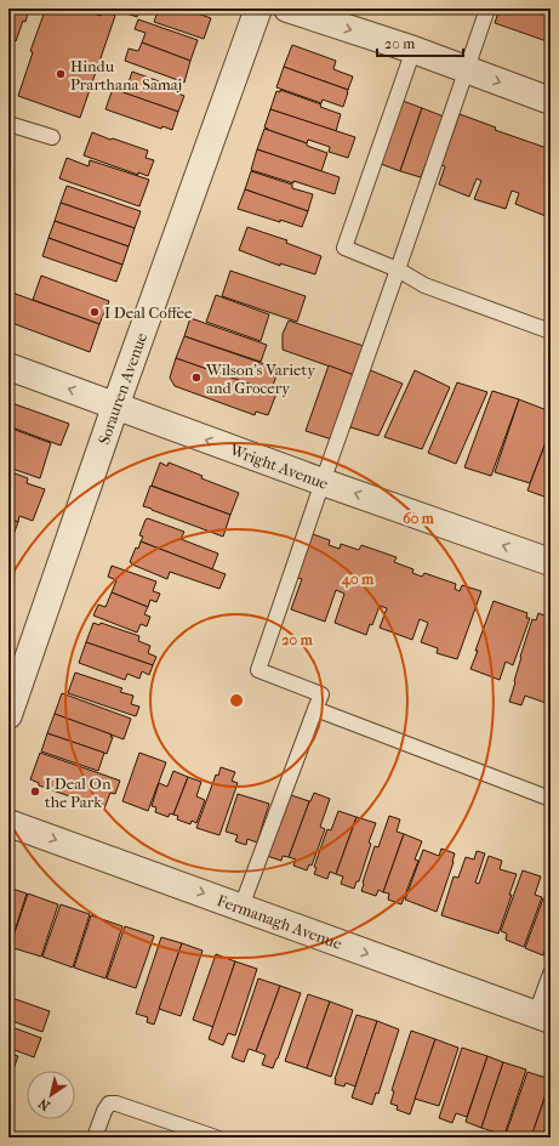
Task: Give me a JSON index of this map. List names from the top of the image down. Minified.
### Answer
{"streets":{"street":["Sorauren Avenue","Wright Avenue","Fermanagh Avenue"]},"crossings":[["Sorauren Avenue","Wright Avenue"]],"one_way":["Wright Avenue","Fermanagh Avenue"],"places":["Hindu Prarthana Samaj","I Deal Coffee","Wilson's Variety and Grocery","I Deal On the Park"],"scale_bar":"20 m","north":"bottom left","rings":["60 m","40 m","20 m"]}
